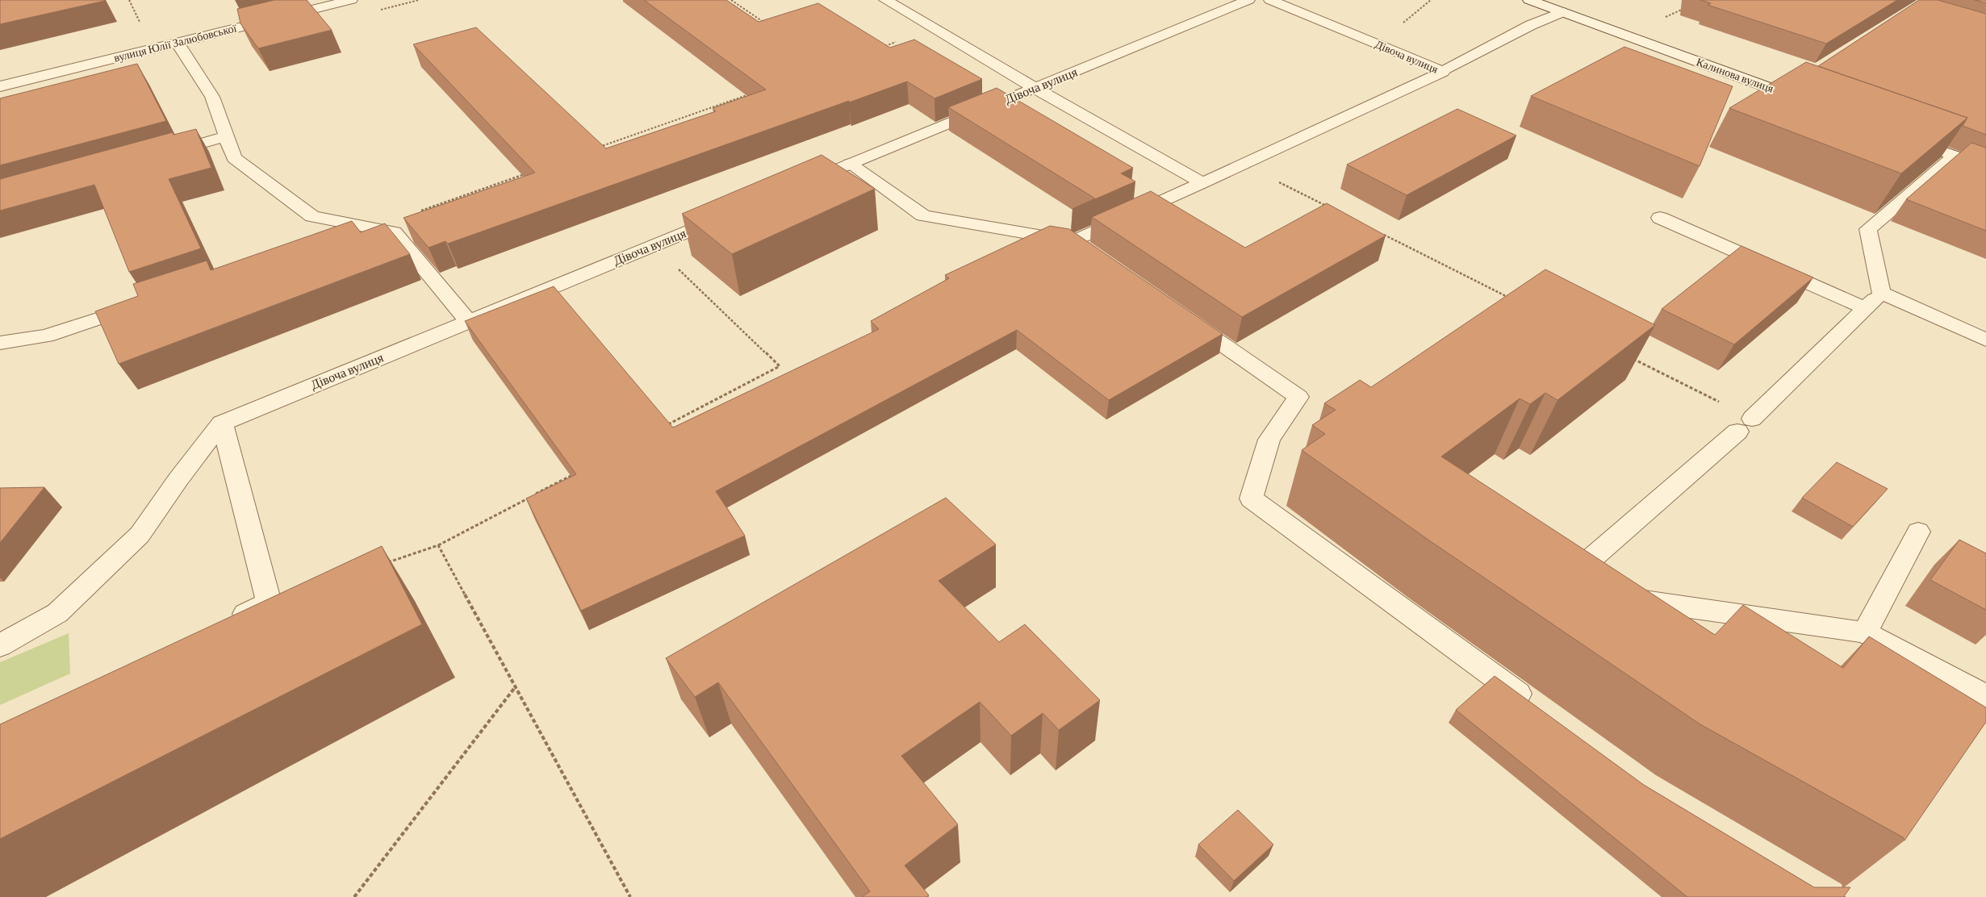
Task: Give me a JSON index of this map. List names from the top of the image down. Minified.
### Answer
{"streets":{"street":["вулиця Юлії Залюбовської","Дівоча вулиця","Калинова вулиця"]},"crossings":[["Дівоча вулиця","Калинова вулиця"]]}
